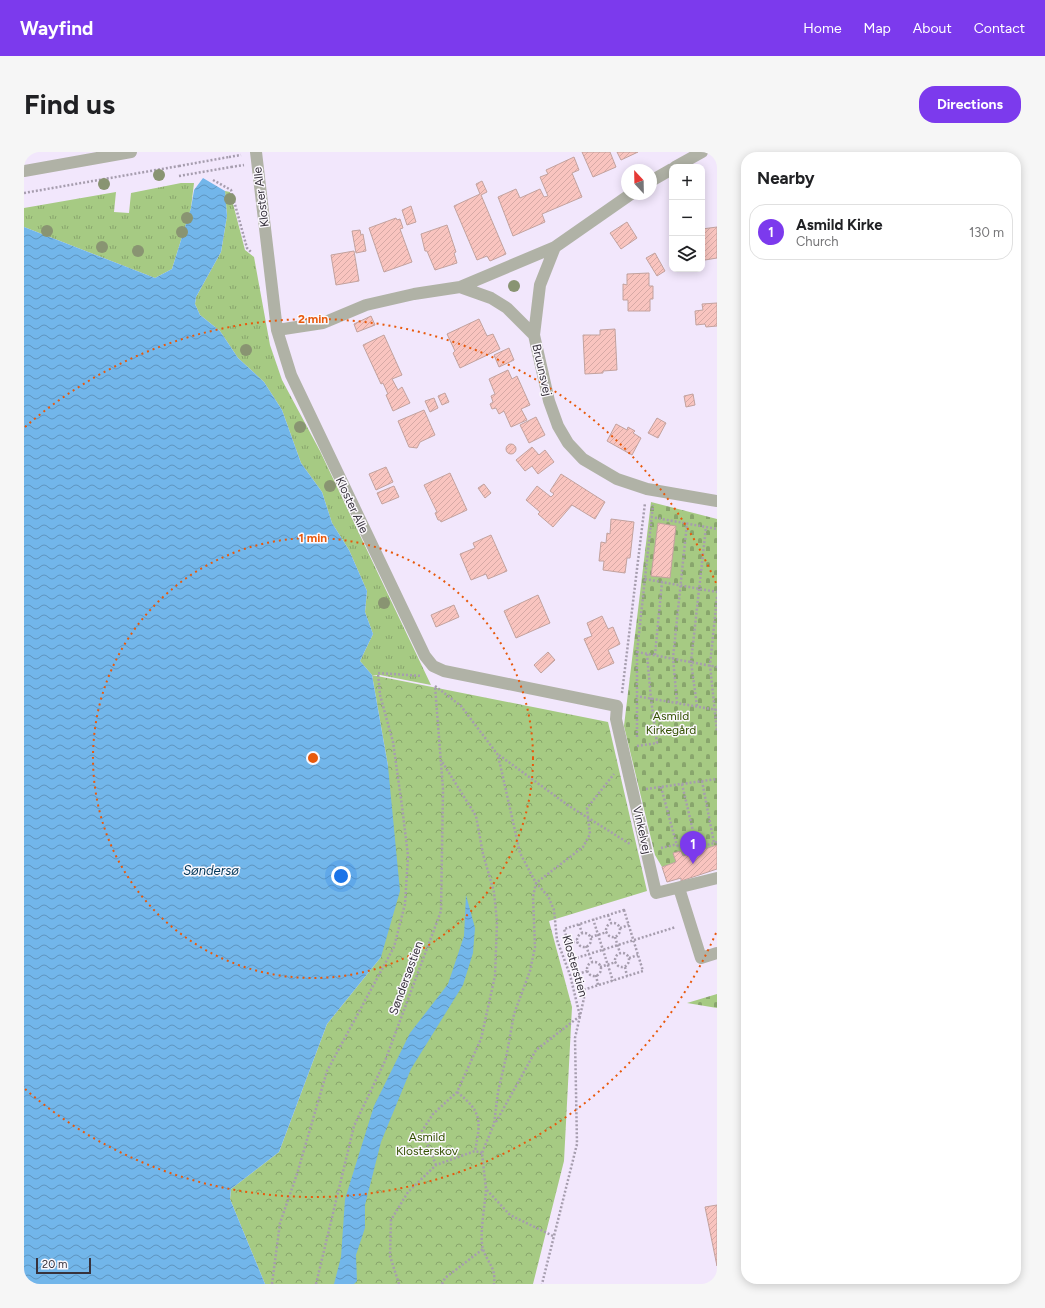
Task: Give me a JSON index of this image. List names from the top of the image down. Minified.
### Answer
{"streets":{"street":["Kloster Alle","Bruunsvej","Vinkelvej"],"path":["Klosterstien","Søndersøstien"]},"crossings":[["Kloster Alle","Bruunsvej"],["Kloster Alle","Søndersøstien"],["Klosterstien","Søndersøstien"]],"water":["Søndersø"],"parks":["Asmild Kirkegård","Asmild Klosterskov"],"scale_bar":"20 m","north":"top","page":{"header":"Wayfind","nav":["Home","Map","About","Contact"],"buttons":"Directions","title":"Find us","heading":"Nearby","map_buttons":["+","−"],"list":[{"mark":"1","name":"Asmild Kirke","note":"Church","value":"130 m"}],"pins":"1","scale":"20 m"},"rings":["2 min","1 min"]}
